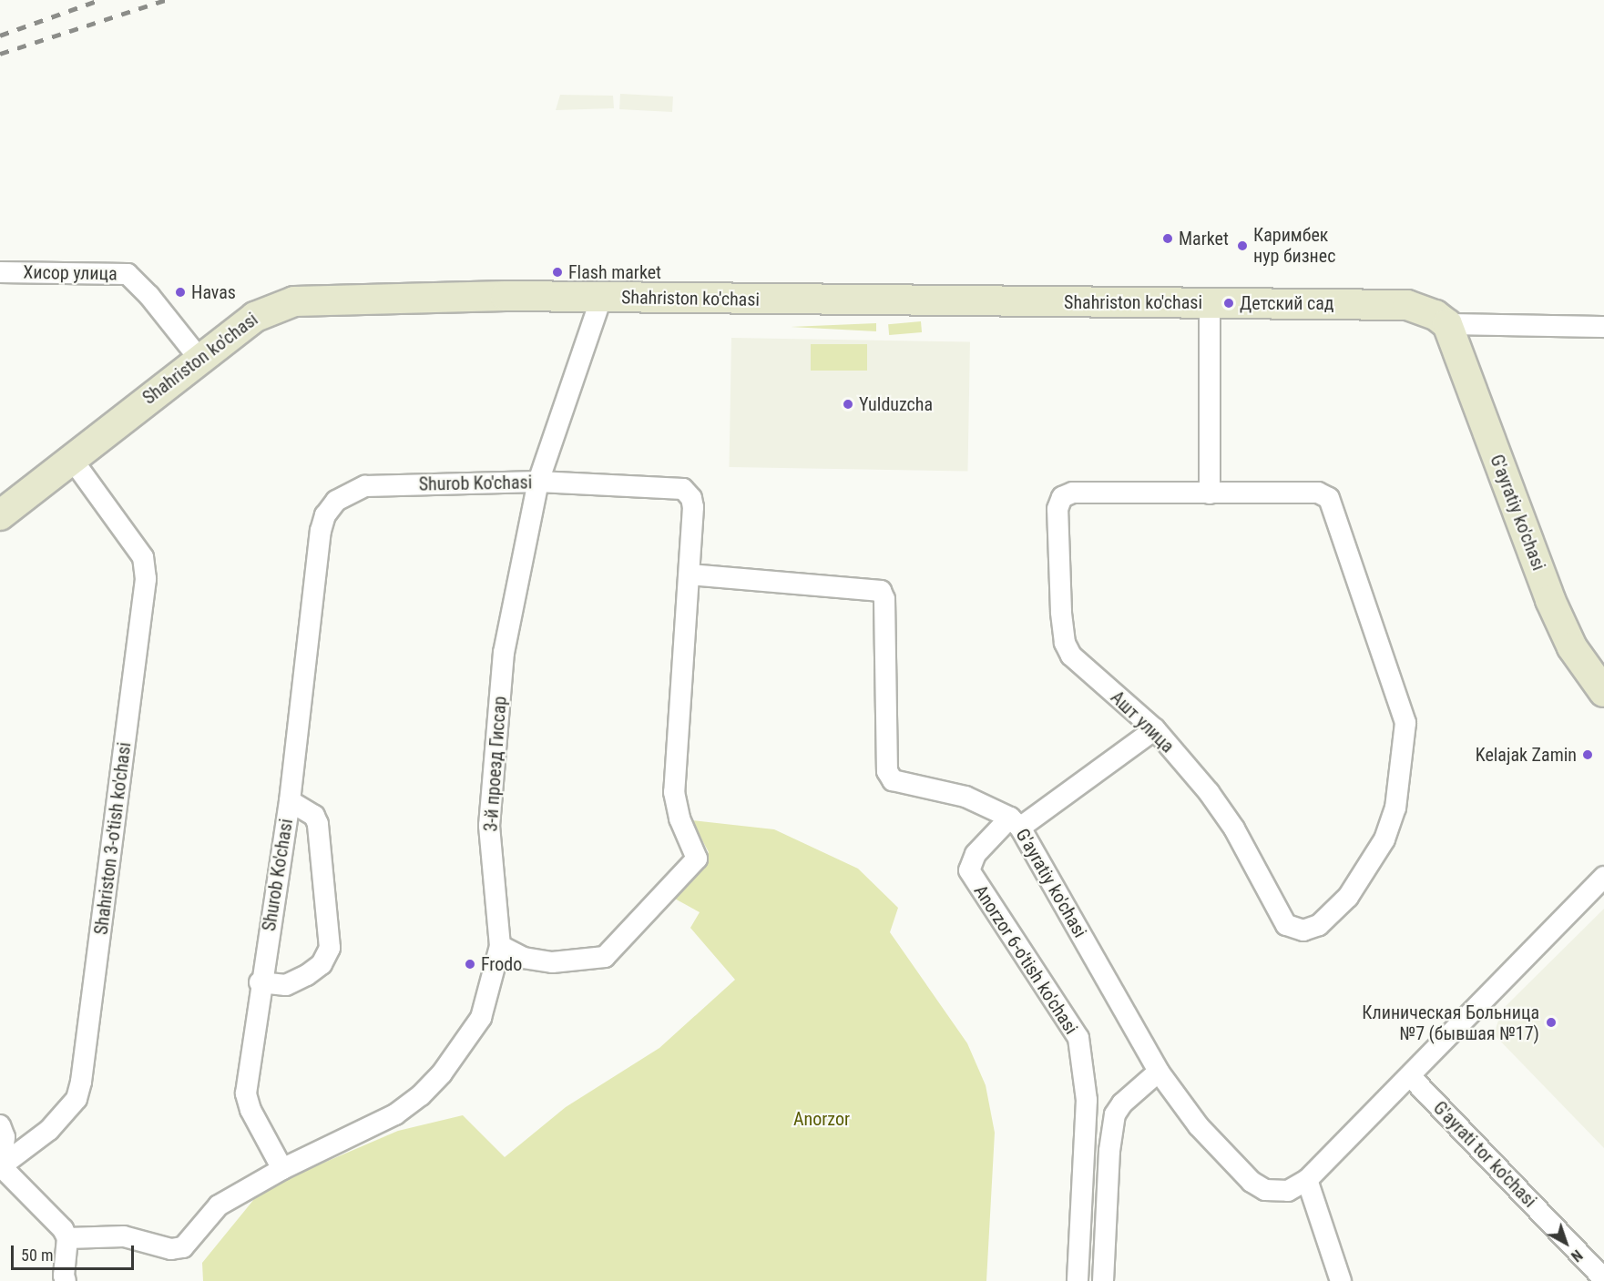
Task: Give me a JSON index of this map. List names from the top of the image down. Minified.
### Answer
{"streets":{"main road":["Shahriston ko'chasi","G'ayratiy ko'chasi"],"street":["Хисор улица","Shurob Ko'chasi","Ашт улица","3-й проезд Гиссар","Shahriston 3-o'tish ko'chasi","Anorzor 6-o'tish ko'chasi","G'ayrati tor ko'chasi"]},"crossings":[["Хисор улица","Shahriston ko'chasi"],["Shahriston ko'chasi","G'ayratiy ko'chasi"],["Shahriston ko'chasi","3-й проезд Гиссар"],["Shahriston ko'chasi","Shahriston 3-o'tish ko'chasi"],["Shurob Ko'chasi","G'ayratiy ko'chasi"],["Shurob Ko'chasi","3-й проезд Гиссар"],["G'ayratiy ko'chasi","Anorzor 6-o'tish ko'chasi"],["G'ayratiy ko'chasi","G'ayrati tor ko'chasi"]],"parks":["Anorzor"],"places":["Market","Каримбек нур бизнес","Flash market","Havas","Детский сад","Yulduzcha","Kelajak Zamin","Frodo","Клиническая Больница №7 (бывшая №17)"],"scale_bar":"50 m","north":"bottom right"}
